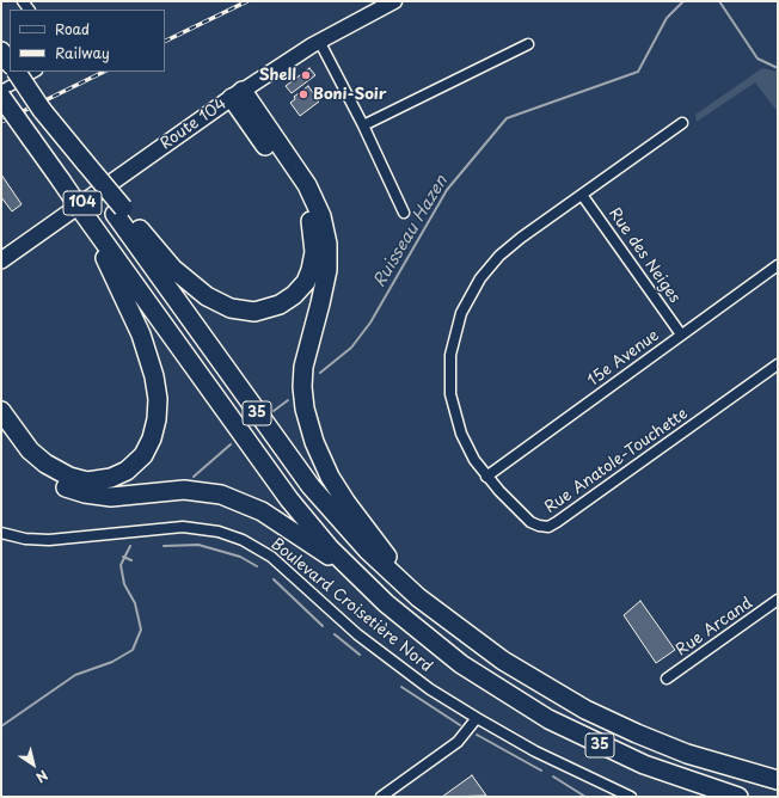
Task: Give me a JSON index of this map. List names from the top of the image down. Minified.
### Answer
{"streets":{"highway":["35"],"main road":["Route 104","104"],"street":["Rue des Neiges","15e Avenue","Rue Anatole-Touchette","Boulevard Croisetière Nord","Rue Arcand"]},"crossings":[["Rue des Neiges","15e Avenue"],["Rue des Neiges","Rue Anatole-Touchette"],["15e Avenue","Rue Anatole-Touchette"]],"water":["Ruisseau Hazen"],"places":["Shell","Boni-Soir"],"legend":["Road","Railway"],"north":"bottom right"}
